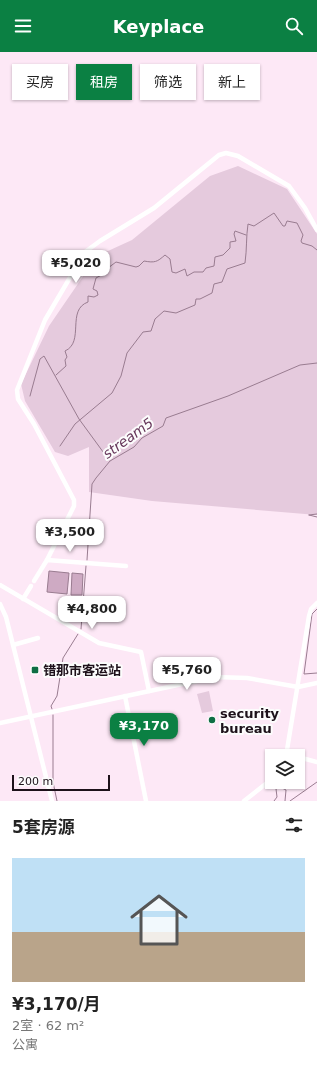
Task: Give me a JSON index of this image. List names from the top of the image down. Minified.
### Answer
{"water":["stream5"],"places":{"transit":["错那市客运站"],"other":["security bureau"]},"scale_bar":"200 m","page":{"header":"Keyplace","chip":["买房","租房","筛选","新上"],"price":["¥5,020","¥3,500","¥4,800","¥5,760","¥3,170"],"scale":"200 m","heading":"5套房源","list":[{"name":"¥3,170/月","note":"2室 · 62 m² · 公寓"}]}}
